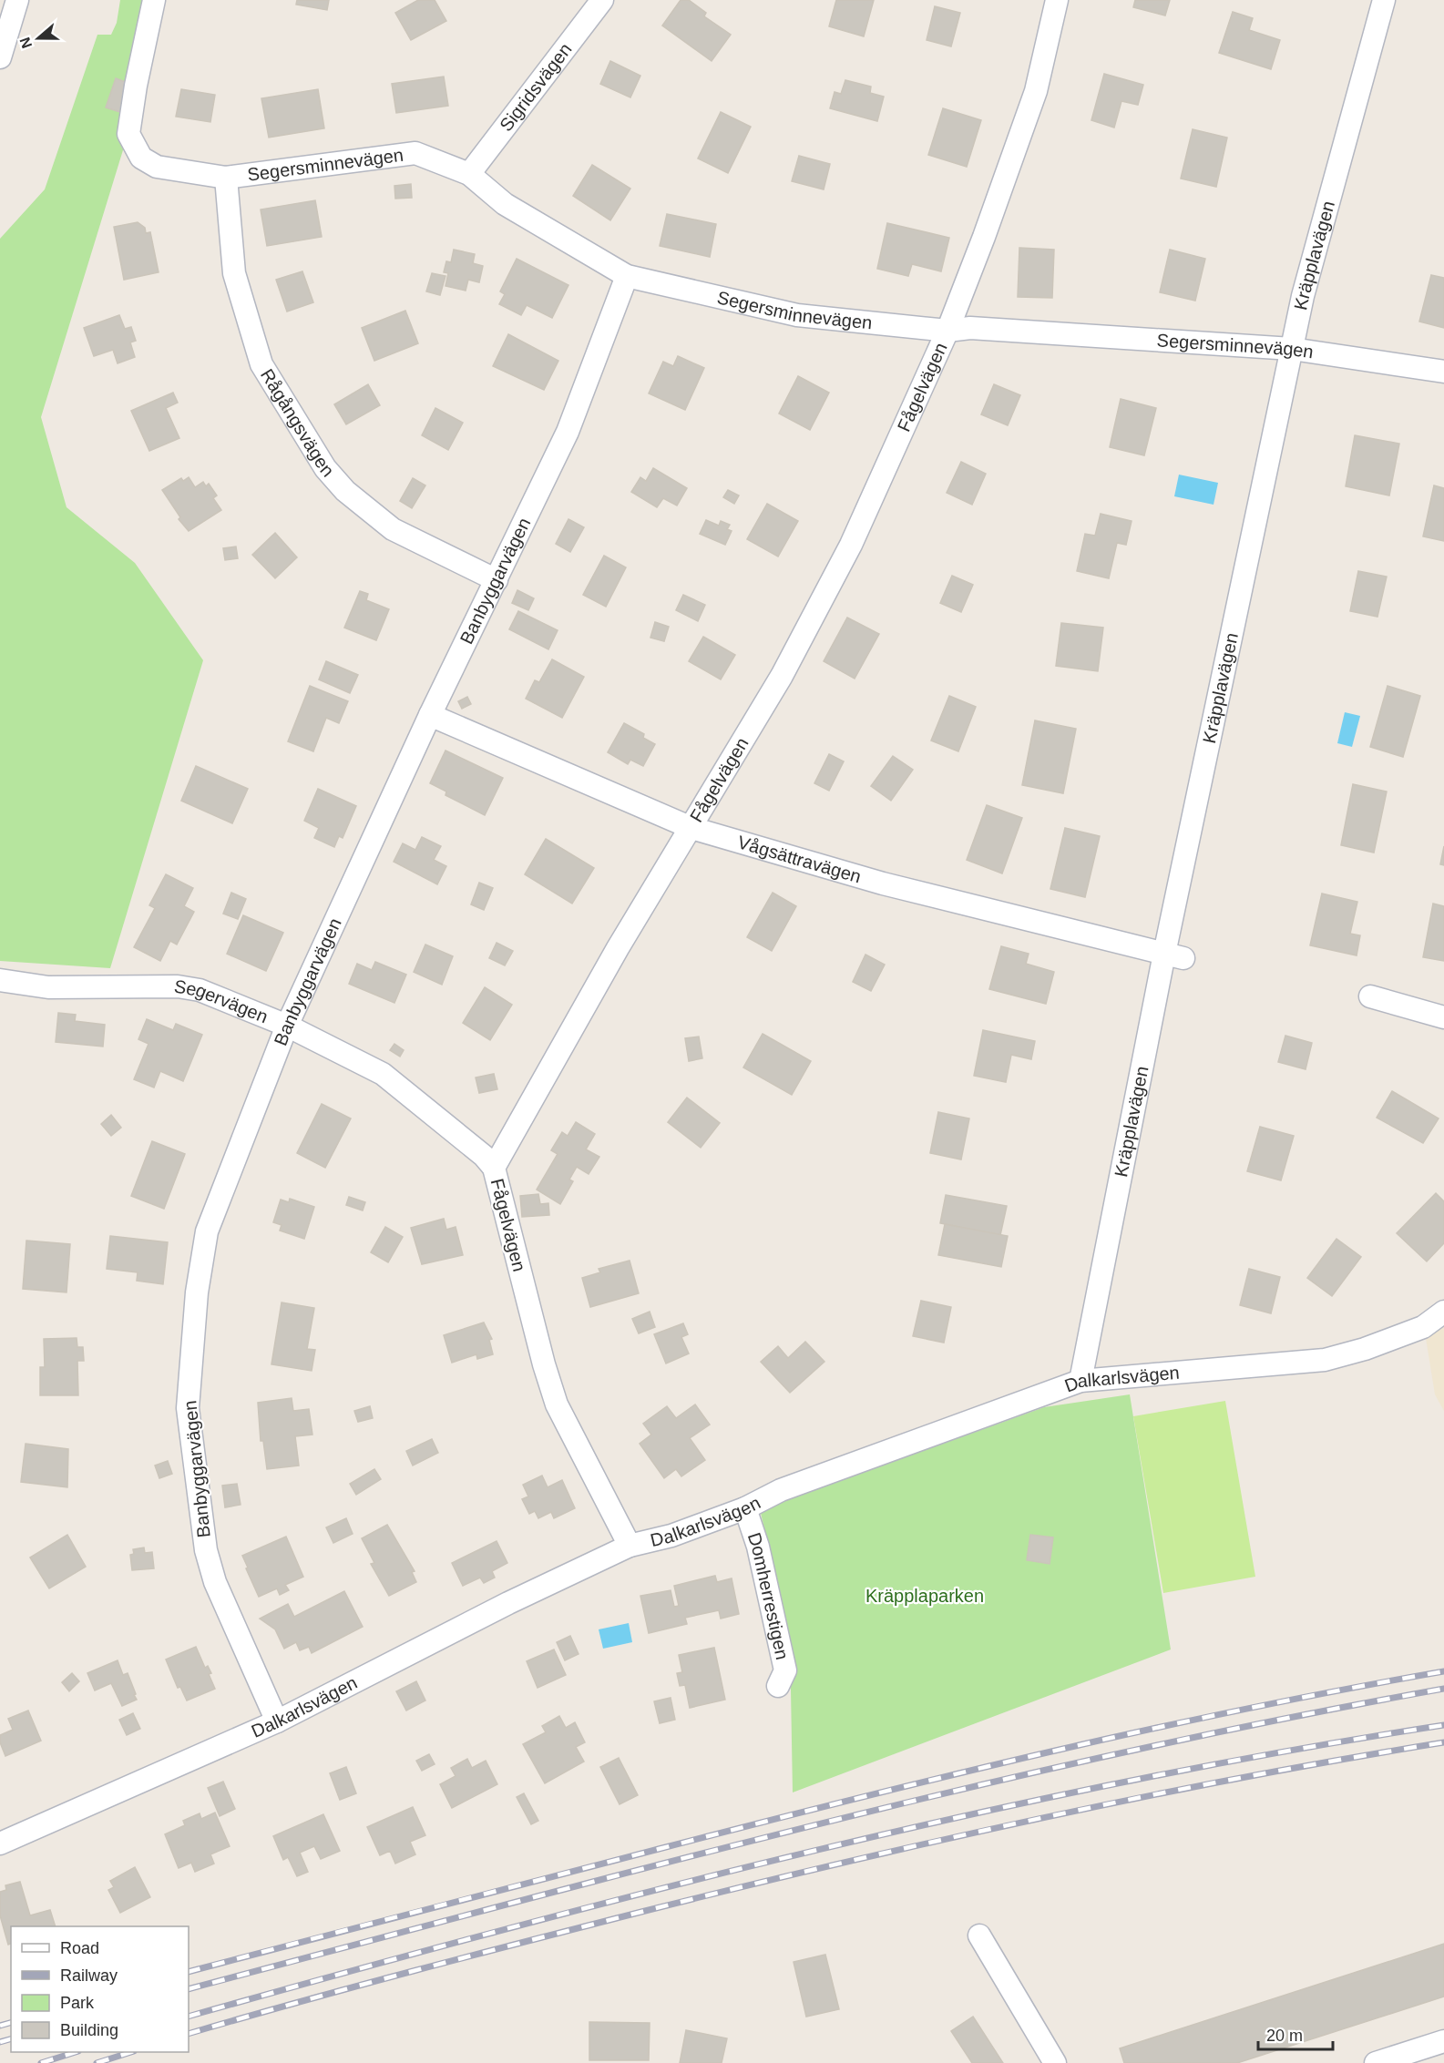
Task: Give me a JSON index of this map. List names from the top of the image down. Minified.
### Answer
{"streets":{"street":["Sigridsvägen","Segersminnevägen","Kräpplavägen","Fågelvägen","Rågångsvägen","Banbyggarvägen","Vågsättravägen","Segervägen","Dalkarlsvägen","Domherrestigen"]},"crossings":[["Sigridsvägen","Segersminnevägen"],["Segersminnevägen","Kräpplavägen"],["Segersminnevägen","Fågelvägen"],["Segersminnevägen","Rågångsvägen"],["Segersminnevägen","Banbyggarvägen"],["Kräpplavägen","Vågsättravägen"],["Kräpplavägen","Dalkarlsvägen"],["Fågelvägen","Vågsättravägen"],["Fågelvägen","Segervägen"],["Fågelvägen","Dalkarlsvägen"],["Rågångsvägen","Banbyggarvägen"],["Banbyggarvägen","Vågsättravägen"],["Banbyggarvägen","Segervägen"],["Banbyggarvägen","Dalkarlsvägen"],["Dalkarlsvägen","Domherrestigen"]],"parks":["Kräpplaparken"],"legend":["Road","Railway","Park","Building"],"scale_bar":"20 m","north":"left"}
